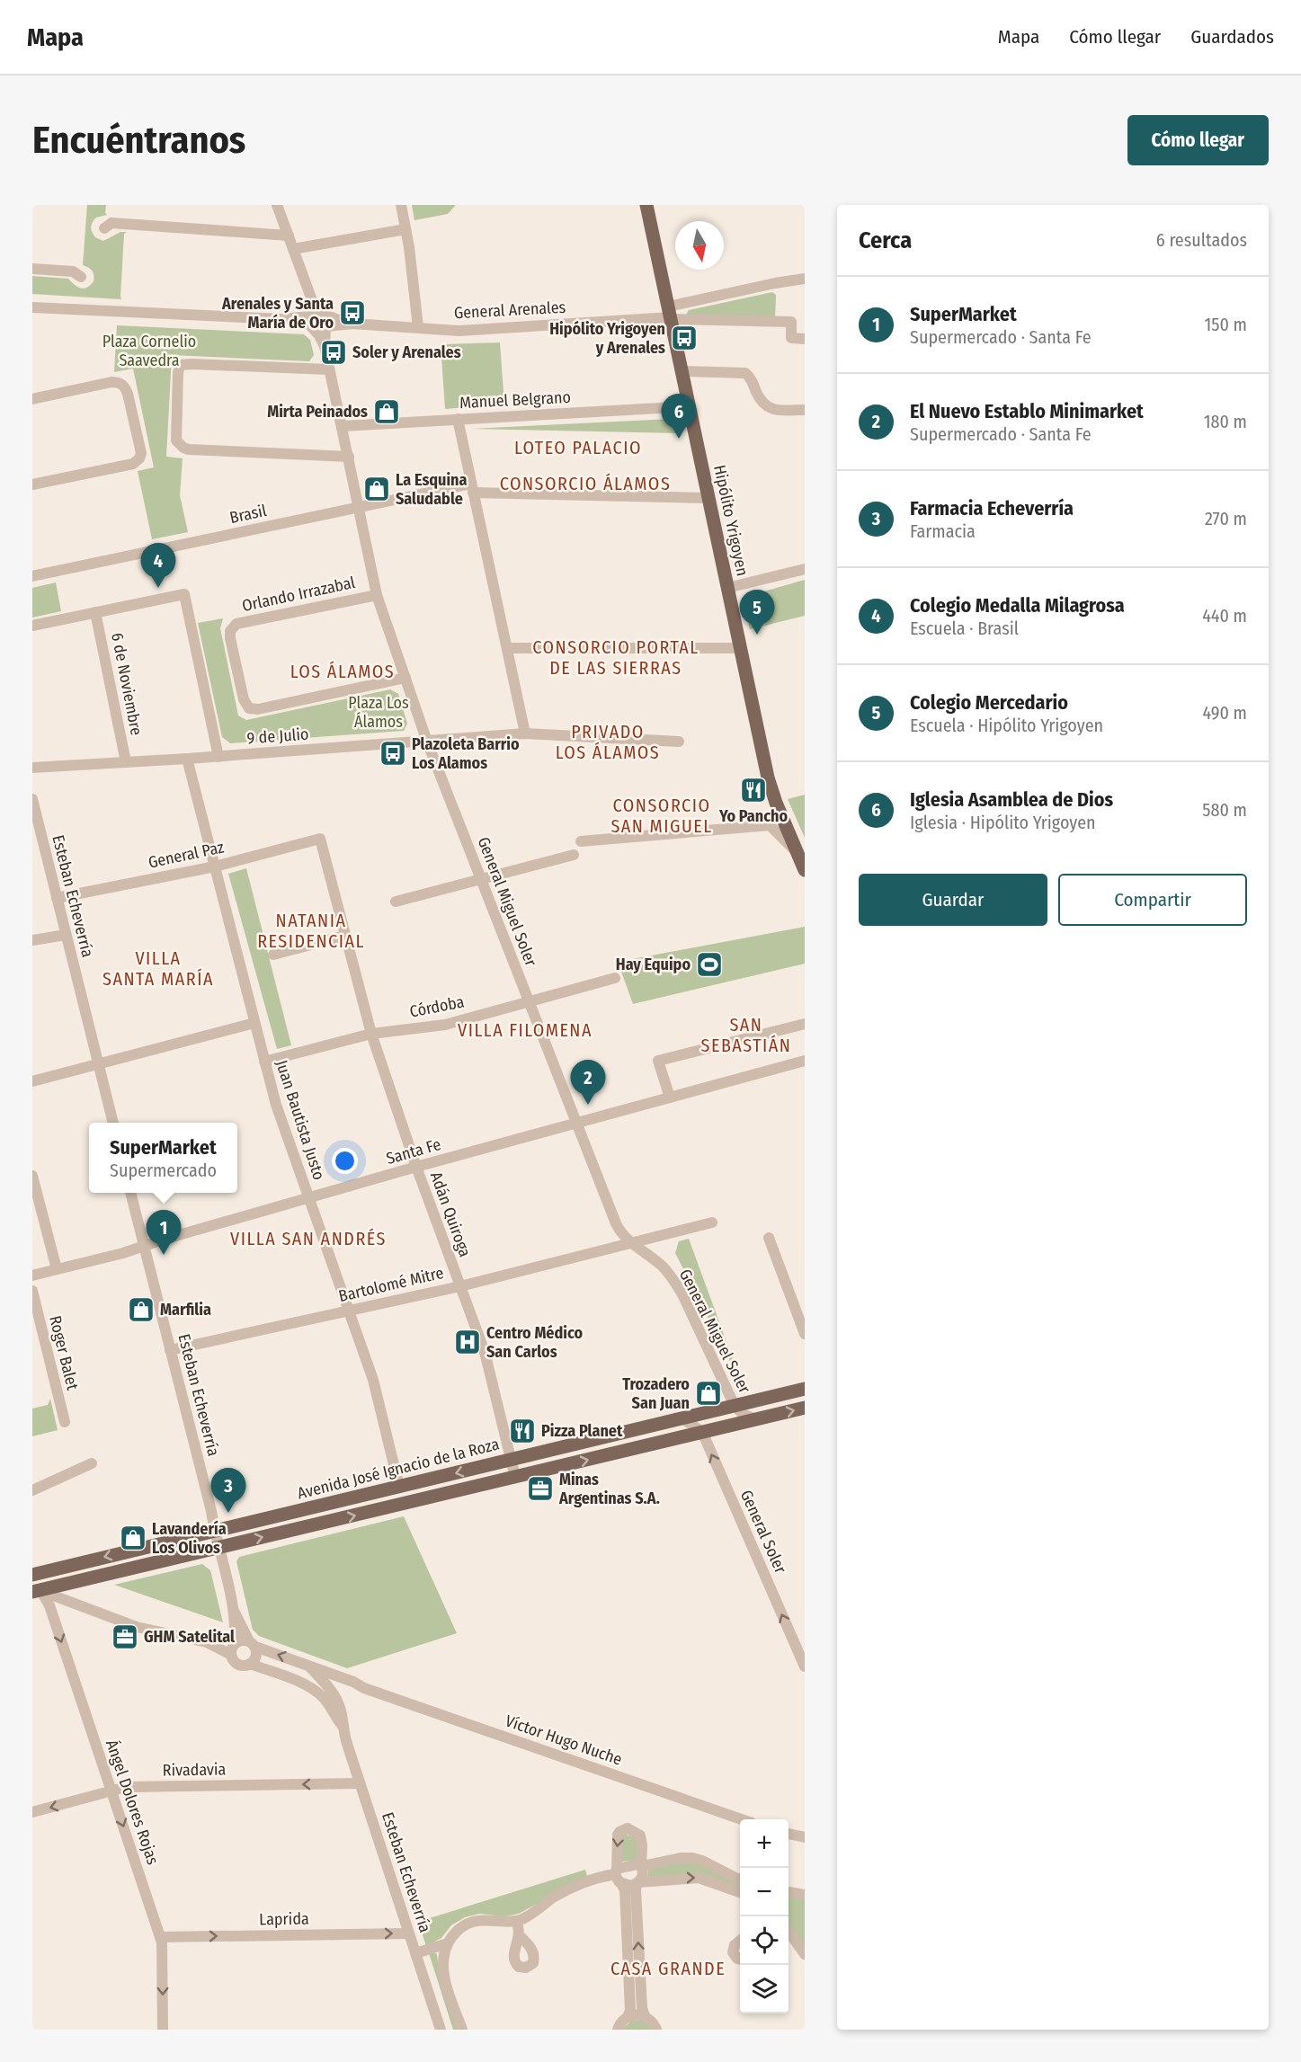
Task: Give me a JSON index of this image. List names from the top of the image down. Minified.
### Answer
{"streets":{"main road":["Hipólito Yrigoyen","Avenida José Ignacio de la Roza"],"street":["General Arenales","Manuel Belgrano","Brasil","Orlando Irrazabal","6 de Noviembre","9 de Julio","General Paz","Esteban Echeverría","General Miguel Soler","Córdoba","Juan Bautista Justo","Santa Fe","Adán Quiroga","Bartolomé Mitre","Roger Balet","General Soler","Víctor Hugo Nuche","Rivadavia","Ángel Dolores Rojas","Laprida"]},"crossings":[["General Arenales","Hipólito Yrigoyen"],["General Arenales","General Miguel Soler"],["Manuel Belgrano","Hipólito Yrigoyen"],["Manuel Belgrano","General Miguel Soler"],["Brasil","Hipólito Yrigoyen"],["Brasil","General Miguel Soler"],["Orlando Irrazabal","9 de Julio"],["Orlando Irrazabal","General Miguel Soler"],["6 de Noviembre","9 de Julio"],["9 de Julio","General Miguel Soler"],["9 de Julio","Juan Bautista Justo"],["General Paz","Esteban Echeverría"],["General Paz","Juan Bautista Justo"],["General Paz","Adán Quiroga"],["Esteban Echeverría","Santa Fe"],["Esteban Echeverría","Bartolomé Mitre"],["Esteban Echeverría","Avenida José Ignacio de la Roza"],["Esteban Echeverría","Víctor Hugo Nuche"],["Esteban Echeverría","Rivadavia"],["Esteban Echeverría","Laprida"],["General Miguel Soler","Córdoba"],["General Miguel Soler","Santa Fe"],["General Miguel Soler","Bartolomé Mitre"],["General Miguel Soler","Avenida José Ignacio de la Roza"],["Córdoba","Juan Bautista Justo"],["Córdoba","Adán Quiroga"],["Juan Bautista Justo","Santa Fe"],["Juan Bautista Justo","Bartolomé Mitre"],["Juan Bautista Justo","Avenida José Ignacio de la Roza"],["Santa Fe","Adán Quiroga"],["Adán Quiroga","Bartolomé Mitre"],["Adán Quiroga","Avenida José Ignacio de la Roza"],["Rivadavia","Ángel Dolores Rojas"],["Ángel Dolores Rojas","Laprida"]],"one_way":["General Soler","Rivadavia","Ángel Dolores Rojas","Laprida"],"districts":["LOTEO PALACIO","CONSORCIO ÁLAMOS","CONSORCIO PORTAL DE LAS SIERRAS","LOS ÁLAMOS","PRIVADO LOS ÁLAMOS","CONSORCIO SAN MIGUEL","NATANIA RESIDENCIAL","VILLA SANTA MARÍA","SAN SEBASTIÁN","VILLA FILOMENA","VILLA SAN ANDRÉS","CASA GRANDE"],"parks":["Plaza Cornelio Saavedra","Plaza Los Álamos"],"places":{"bus stop":["Arenales y Santa María de Oro","Hipólito Yrigoyen y Arenales","Soler y Arenales","Plazoleta Barrio Los Alamos"],"shop":["Mirta Peinados","La Esquina Saludable","Marfilia","Trozadero San Juan","Lavandería Los Olivos"],"restaurant":["Yo Pancho","Pizza Planet"],"sports":["Hay Equipo"],"hospital":["Centro Médico San Carlos"],"office":["Minas Argentinas S.A.","GHM Satelital"]},"north":"bottom","page":{"header":"Mapa","nav":["Mapa","Cómo llegar","Guardados"],"buttons":["Cómo llegar",["Guardar","Compartir"]],"title":"Encuéntranos","heading":["Cerca","6 resultados"],"list":[{"mark":"1","name":"SuperMarket","note":"Supermercado · Santa Fe","value":"150 m"},{"mark":"2","name":"El Nuevo Establo Minimarket","note":"Supermercado · Santa Fe","value":"180 m"},{"mark":"3","name":"Farmacia Echeverría","note":"Farmacia","value":"270 m"},{"mark":"4","name":"Colegio Medalla Milagrosa","note":"Escuela · Brasil","value":"440 m"},{"mark":"5","name":"Colegio Mercedario","note":"Escuela · Hipólito Yrigoyen","value":"490 m"},{"mark":"6","name":"Iglesia Asamblea de Dios","note":"Iglesia · Hipólito Yrigoyen","value":"580 m"}],"pins":["6","4","5","2","1","3"],"popup":["SuperMarket","Supermercado"],"map_buttons":["+","−"]}}
